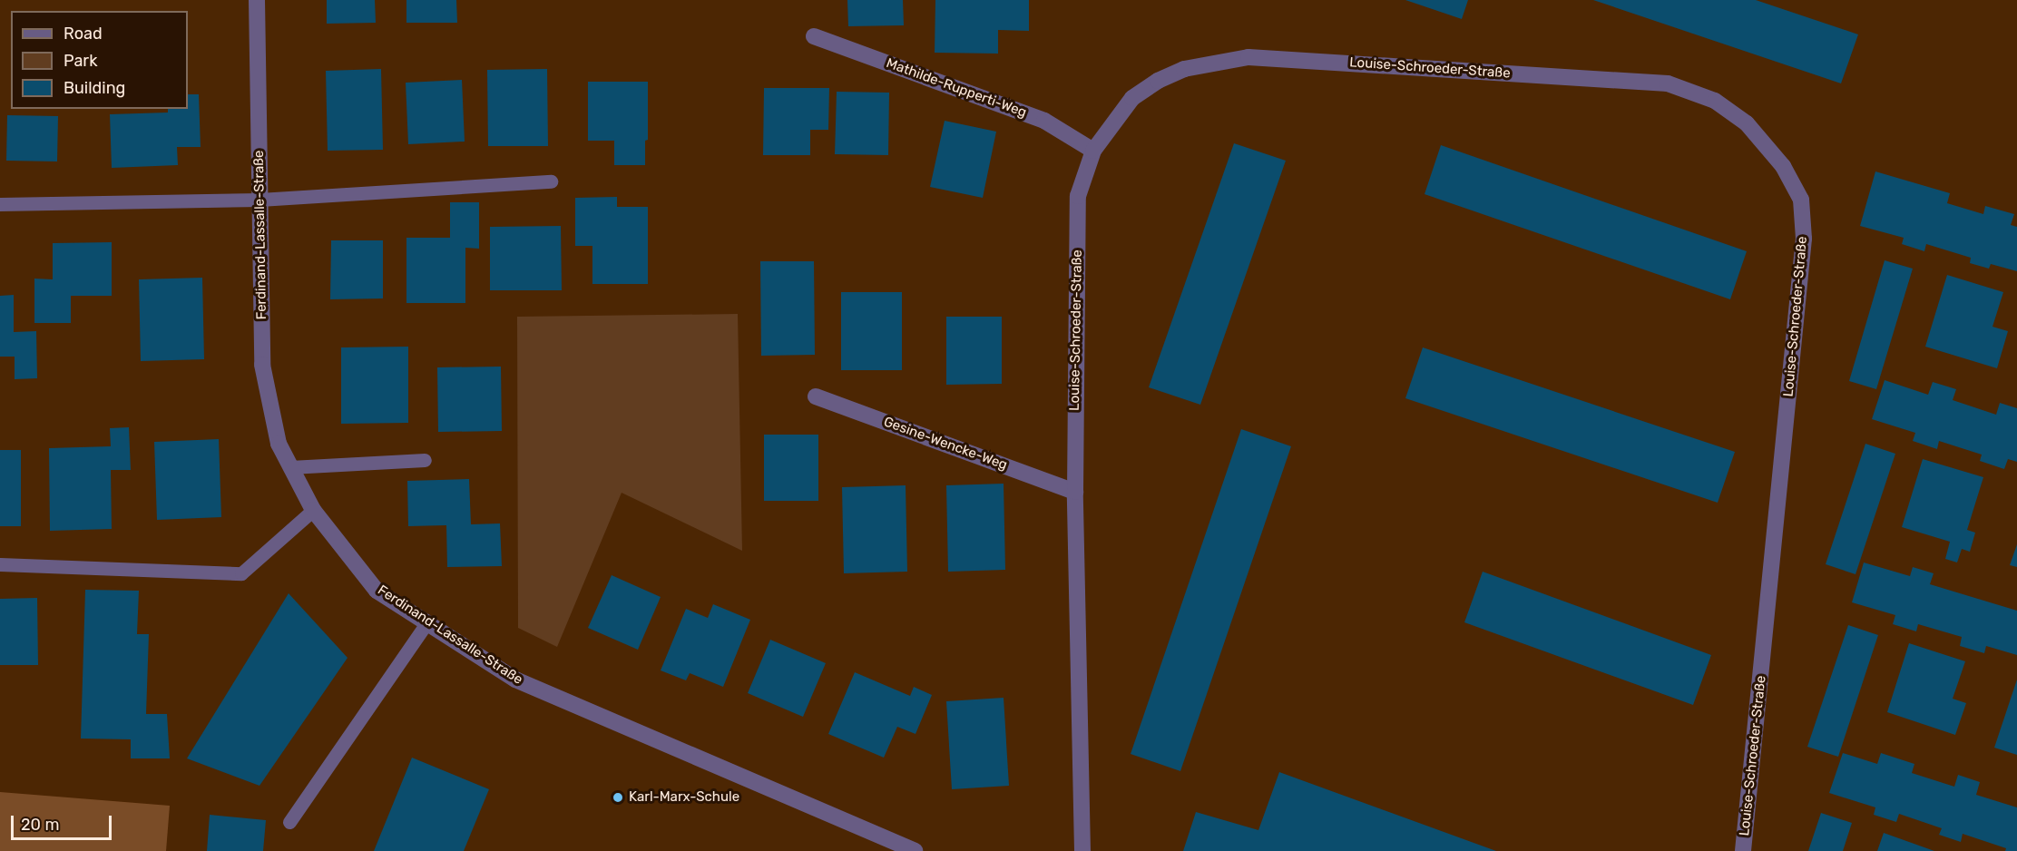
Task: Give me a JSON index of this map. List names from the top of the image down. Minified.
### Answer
{"streets":{"street":["Louise-Schroeder-Straße","Mathilde-Rupperti-Weg","Ferdinand-Lassalle-Straße","Gesine-Wencke-Weg"]},"crossings":[["Louise-Schroeder-Straße","Mathilde-Rupperti-Weg"],["Louise-Schroeder-Straße","Gesine-Wencke-Weg"]],"places":["Karl-Marx-Schule"],"legend":["Road","Park","Building"],"scale_bar":"20 m"}
